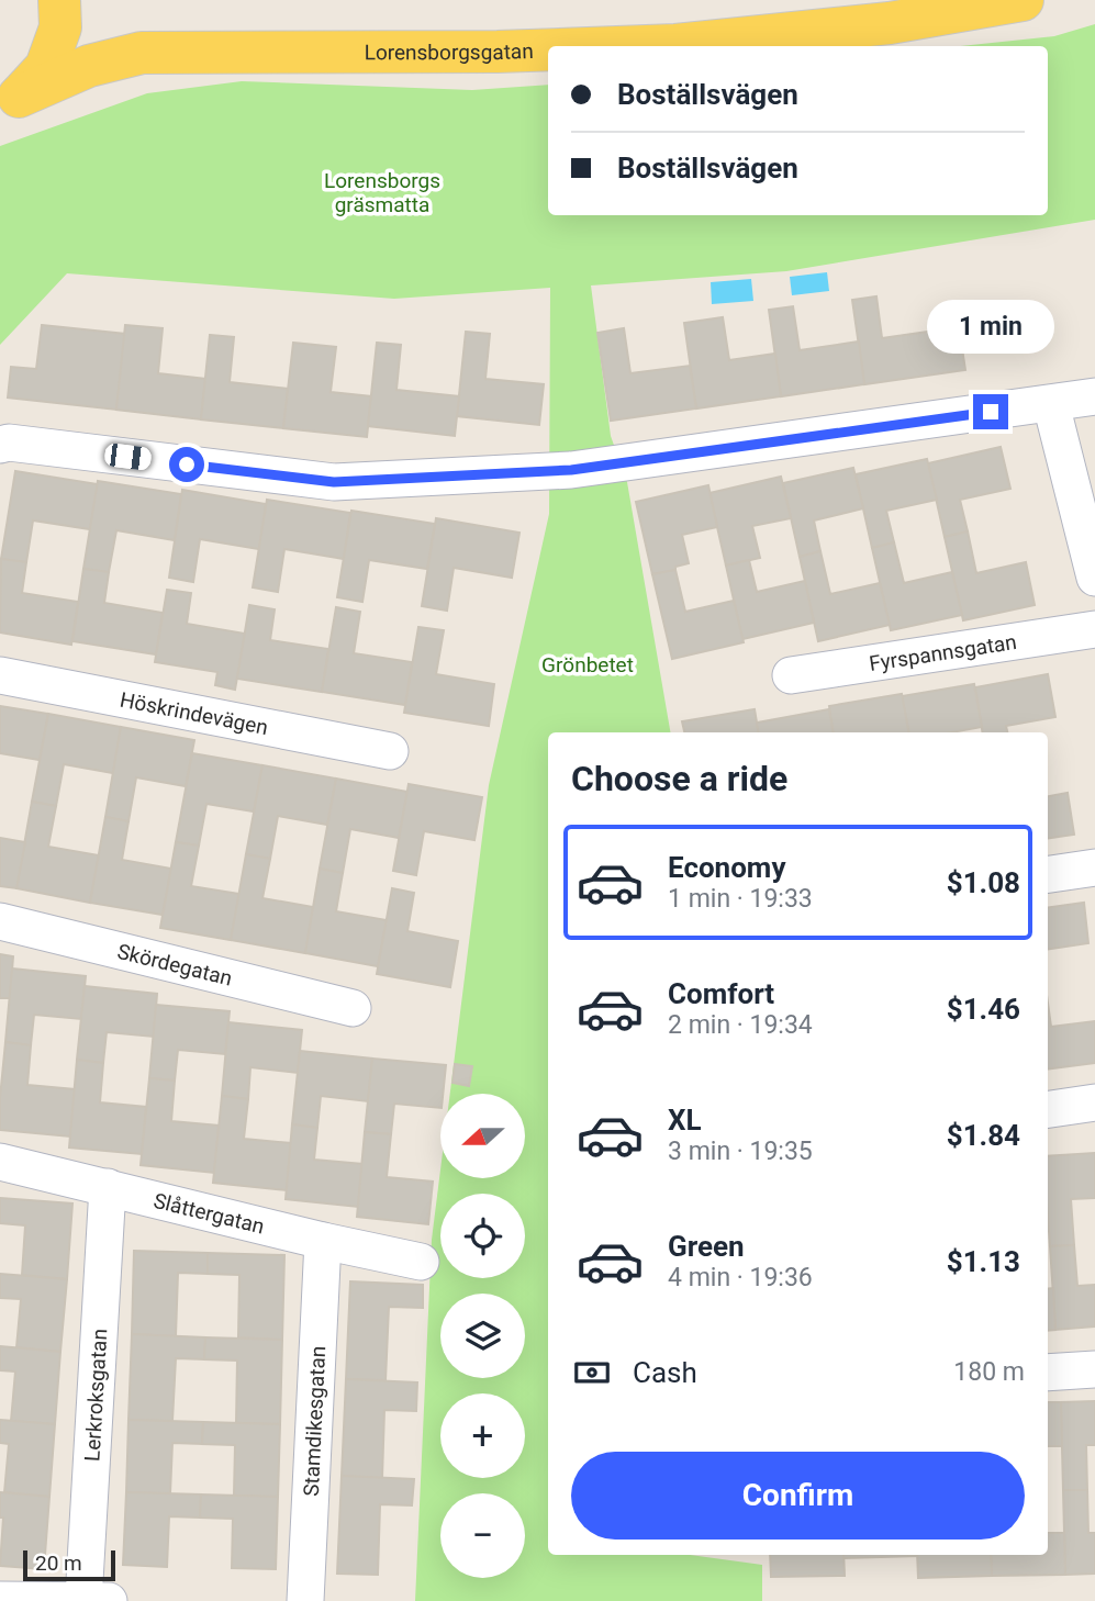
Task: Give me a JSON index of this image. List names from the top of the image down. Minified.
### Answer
{"streets":{"main road":["Lorensborgsgatan"],"street":["Fyrspannsgatan","Höskrindevägen","Skördegatan","Slåttergatan","Lerkroksgatan","Stamdikesgatan"]},"crossings":[["Slåttergatan","Lerkroksgatan"],["Slåttergatan","Stamdikesgatan"]],"parks":["Lorensborgs gräsmatta","Grönbetet"],"scale_bar":"20 m","north":"left","page":{"banner":["Boställsvägen","Boställsvägen"],"bubble":"1 min","heading":"Choose a ride","list":[{"name":"Economy","note":"1 min · 19:33","value":"$1.08"},{"name":"Comfort","note":"2 min · 19:34","value":"$1.46"},{"name":"XL","note":"3 min · 19:35","value":"$1.84"},{"name":"Green","note":"4 min · 19:36","value":"$1.13"}],"map_buttons":["+","−"],"pay":["Cash","180 m"],"buttons":"Confirm","scale":"20 m"}}
